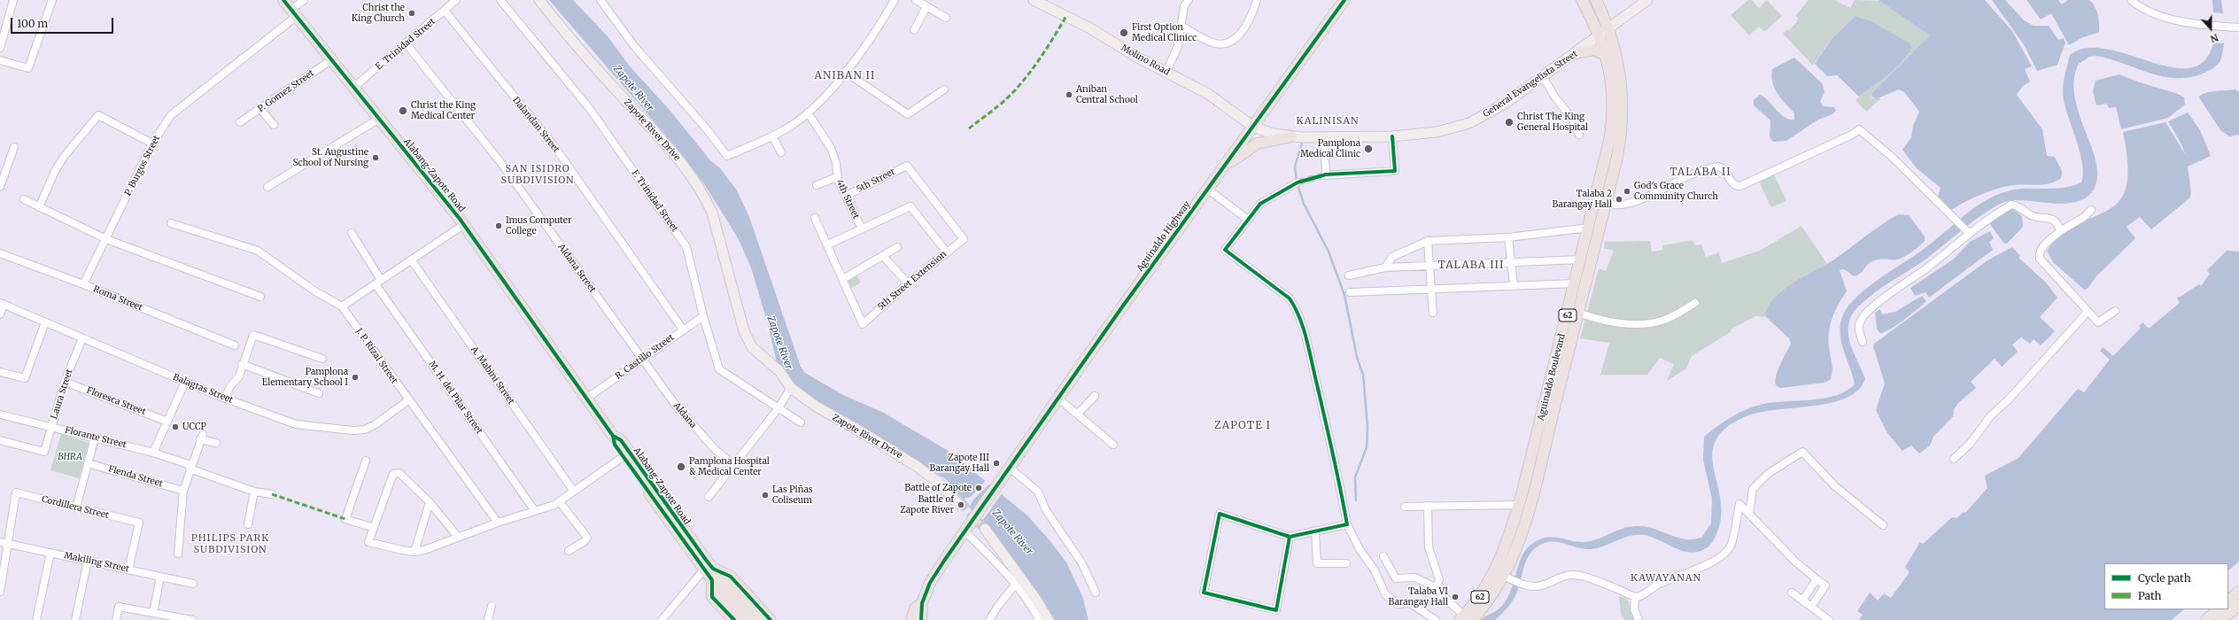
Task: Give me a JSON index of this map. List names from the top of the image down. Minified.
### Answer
{"streets":{"highway":["Alabang-Zapote Road","Aguinaldo Highway","62","Aguinaldo Boulevard"],"main road":["Molino Road","General Evangelista Street","Zapote River Drive"],"street":["E. Trinidad Street","P. Gomez Street","Dalandan Street","P. Burgos Street","5th Street","4th Street","F. Trinidad Street","Aldana Street","5th Street Extension","Roma Street","J. P. Rizal Street","R. Castillo Street","A. Mabini Street","Balagtas Street","Laura Street","M. H. del Pilar Street","Floresca Street","Aldana","Florante Street","Flenda Street","Cordillera Street","Makiling Street"]},"crossings":[["E. Trinidad Street","Dalandan Street"],["E. Trinidad Street","Alabang-Zapote Road"],["E. Trinidad Street","Aldana Street"],["Molino Road","General Evangelista Street"],["Molino Road","Aguinaldo Highway"],["General Evangelista Street","Aguinaldo Highway"],["General Evangelista Street","Aguinaldo Boulevard"],["P. Gomez Street","Alabang-Zapote Road"],["Dalandan Street","R. Castillo Street"],["P. Burgos Street","Alabang-Zapote Road"],["P. Burgos Street","Roma Street"],["Alabang-Zapote Road","R. Castillo Street"],["5th Street","4th Street"],["5th Street","5th Street Extension"],["F. Trinidad Street","R. Castillo Street"],["Aldana Street","R. Castillo Street"],["Aldana Street","Aldana"],["J. P. Rizal Street","Balagtas Street"],["R. Castillo Street","Aldana"],["Balagtas Street","Laura Street"],["Laura Street","Floresca Street"],["Laura Street","Florante Street"],["Cordillera Street","Makiling Street"]],"districts":["ANIBAN II","KALINISAN","SAN ISIDRO SUBDIVISION","TALABA II","TALABA III","ZAPOTE I","PHILIPS PARK SUBDIVISION","KAWAYANAN"],"water":["Zapote River"],"parks":["BHRA"],"places":["Christ the King Church","First Option Medical Clinicc","Aniban Central School","Christ the King Medical Center","Christ The King General Hospital","Pamplona Medical Clinic","St. Augustine School of Nursing","God's Grace Community Church","Talaba 2 Barangay Hall","Imus Computer College","Pamplona Elementary School I","UCCP","Zapote III Barangay Hall","Pamplona Hospital & Medical Center","Battle of Zapote","Las Piñas Coliseum","Battle of Zapote River","Talaba VI Barangay Hall"],"legend":["Cycle path","Path"],"scale_bar":"100 m","north":"bottom"}
